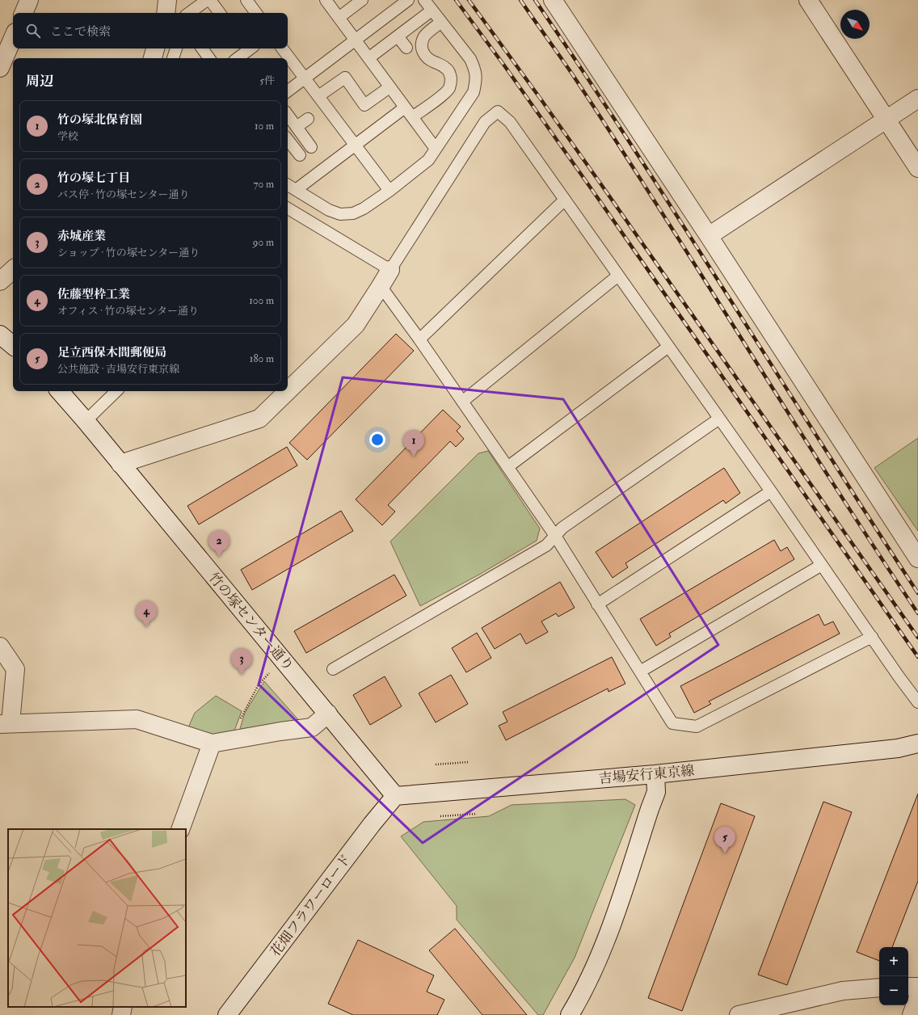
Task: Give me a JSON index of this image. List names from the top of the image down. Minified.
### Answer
{"streets":{"street":["竹の塚センター通り","吉場安行東京線","花畑フラワーロード"]},"crossings":[["竹の塚センター通り","吉場安行東京線"],["竹の塚センター通り","花畑フラワーロード"],["吉場安行東京線","花畑フラワーロード"]],"north":"bottom right","page":{"search":"ここで検索","heading":["周辺","5件"],"list":[{"mark":"1","name":"竹の塚北保育園","note":"学校","value":"10 m"},{"mark":"2","name":"竹の塚七丁目","note":"バス停 · 竹の塚センター通り","value":"70 m"},{"mark":"3","name":"赤城産業","note":"ショップ · 竹の塚センター通り","value":"90 m"},{"mark":"4","name":"佐藤型枠工業","note":"オフィス · 竹の塚センター通り","value":"100 m"},{"mark":"5","name":"足立西保木間郵便局","note":"公共施設 · 吉場安行東京線","value":"180 m"}],"pins":["1","2","4","3","5"],"map_buttons":["+","−"]}}
